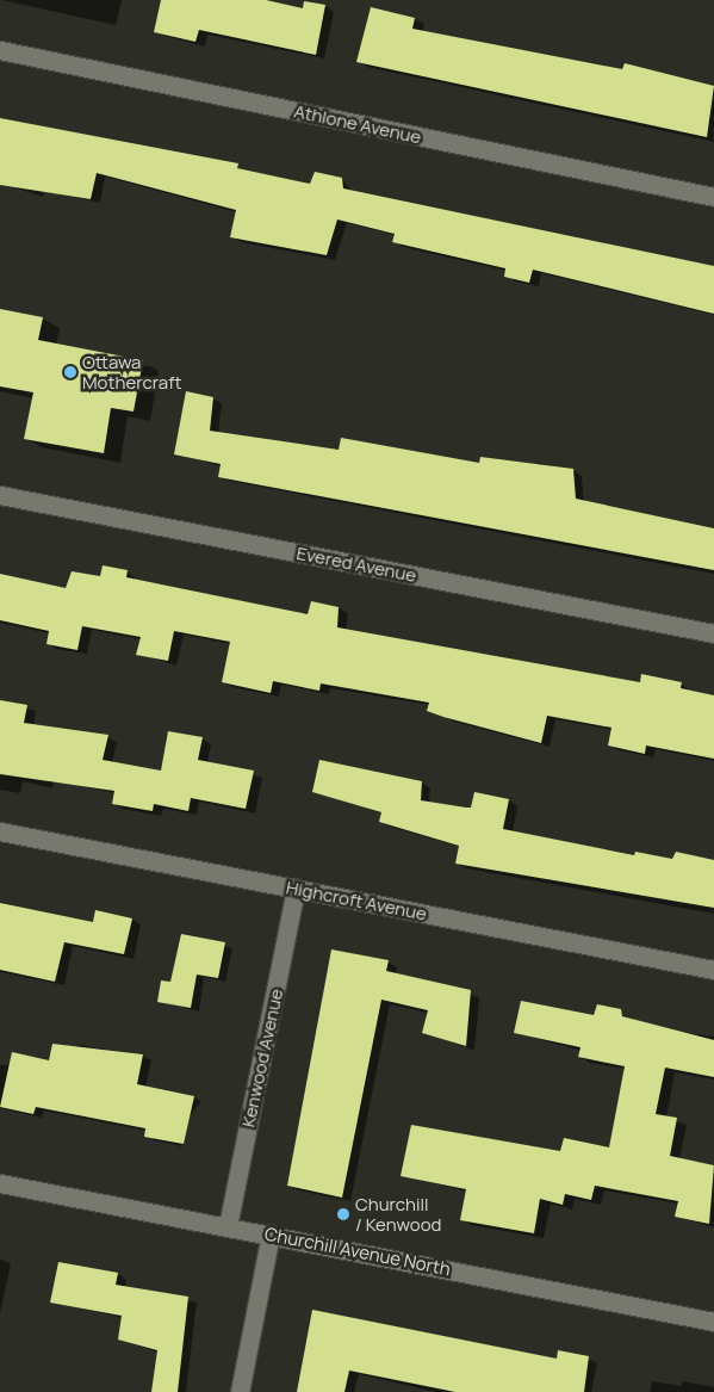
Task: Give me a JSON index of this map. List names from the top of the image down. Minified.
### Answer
{"streets":{"street":["Athlone Avenue","Evered Avenue","Highcroft Avenue","Kenwood Avenue","Churchill Avenue North"]},"crossings":[["Highcroft Avenue","Kenwood Avenue"],["Kenwood Avenue","Churchill Avenue North"]],"places":["Ottawa Mothercraft","Churchill / Kenwood"]}
